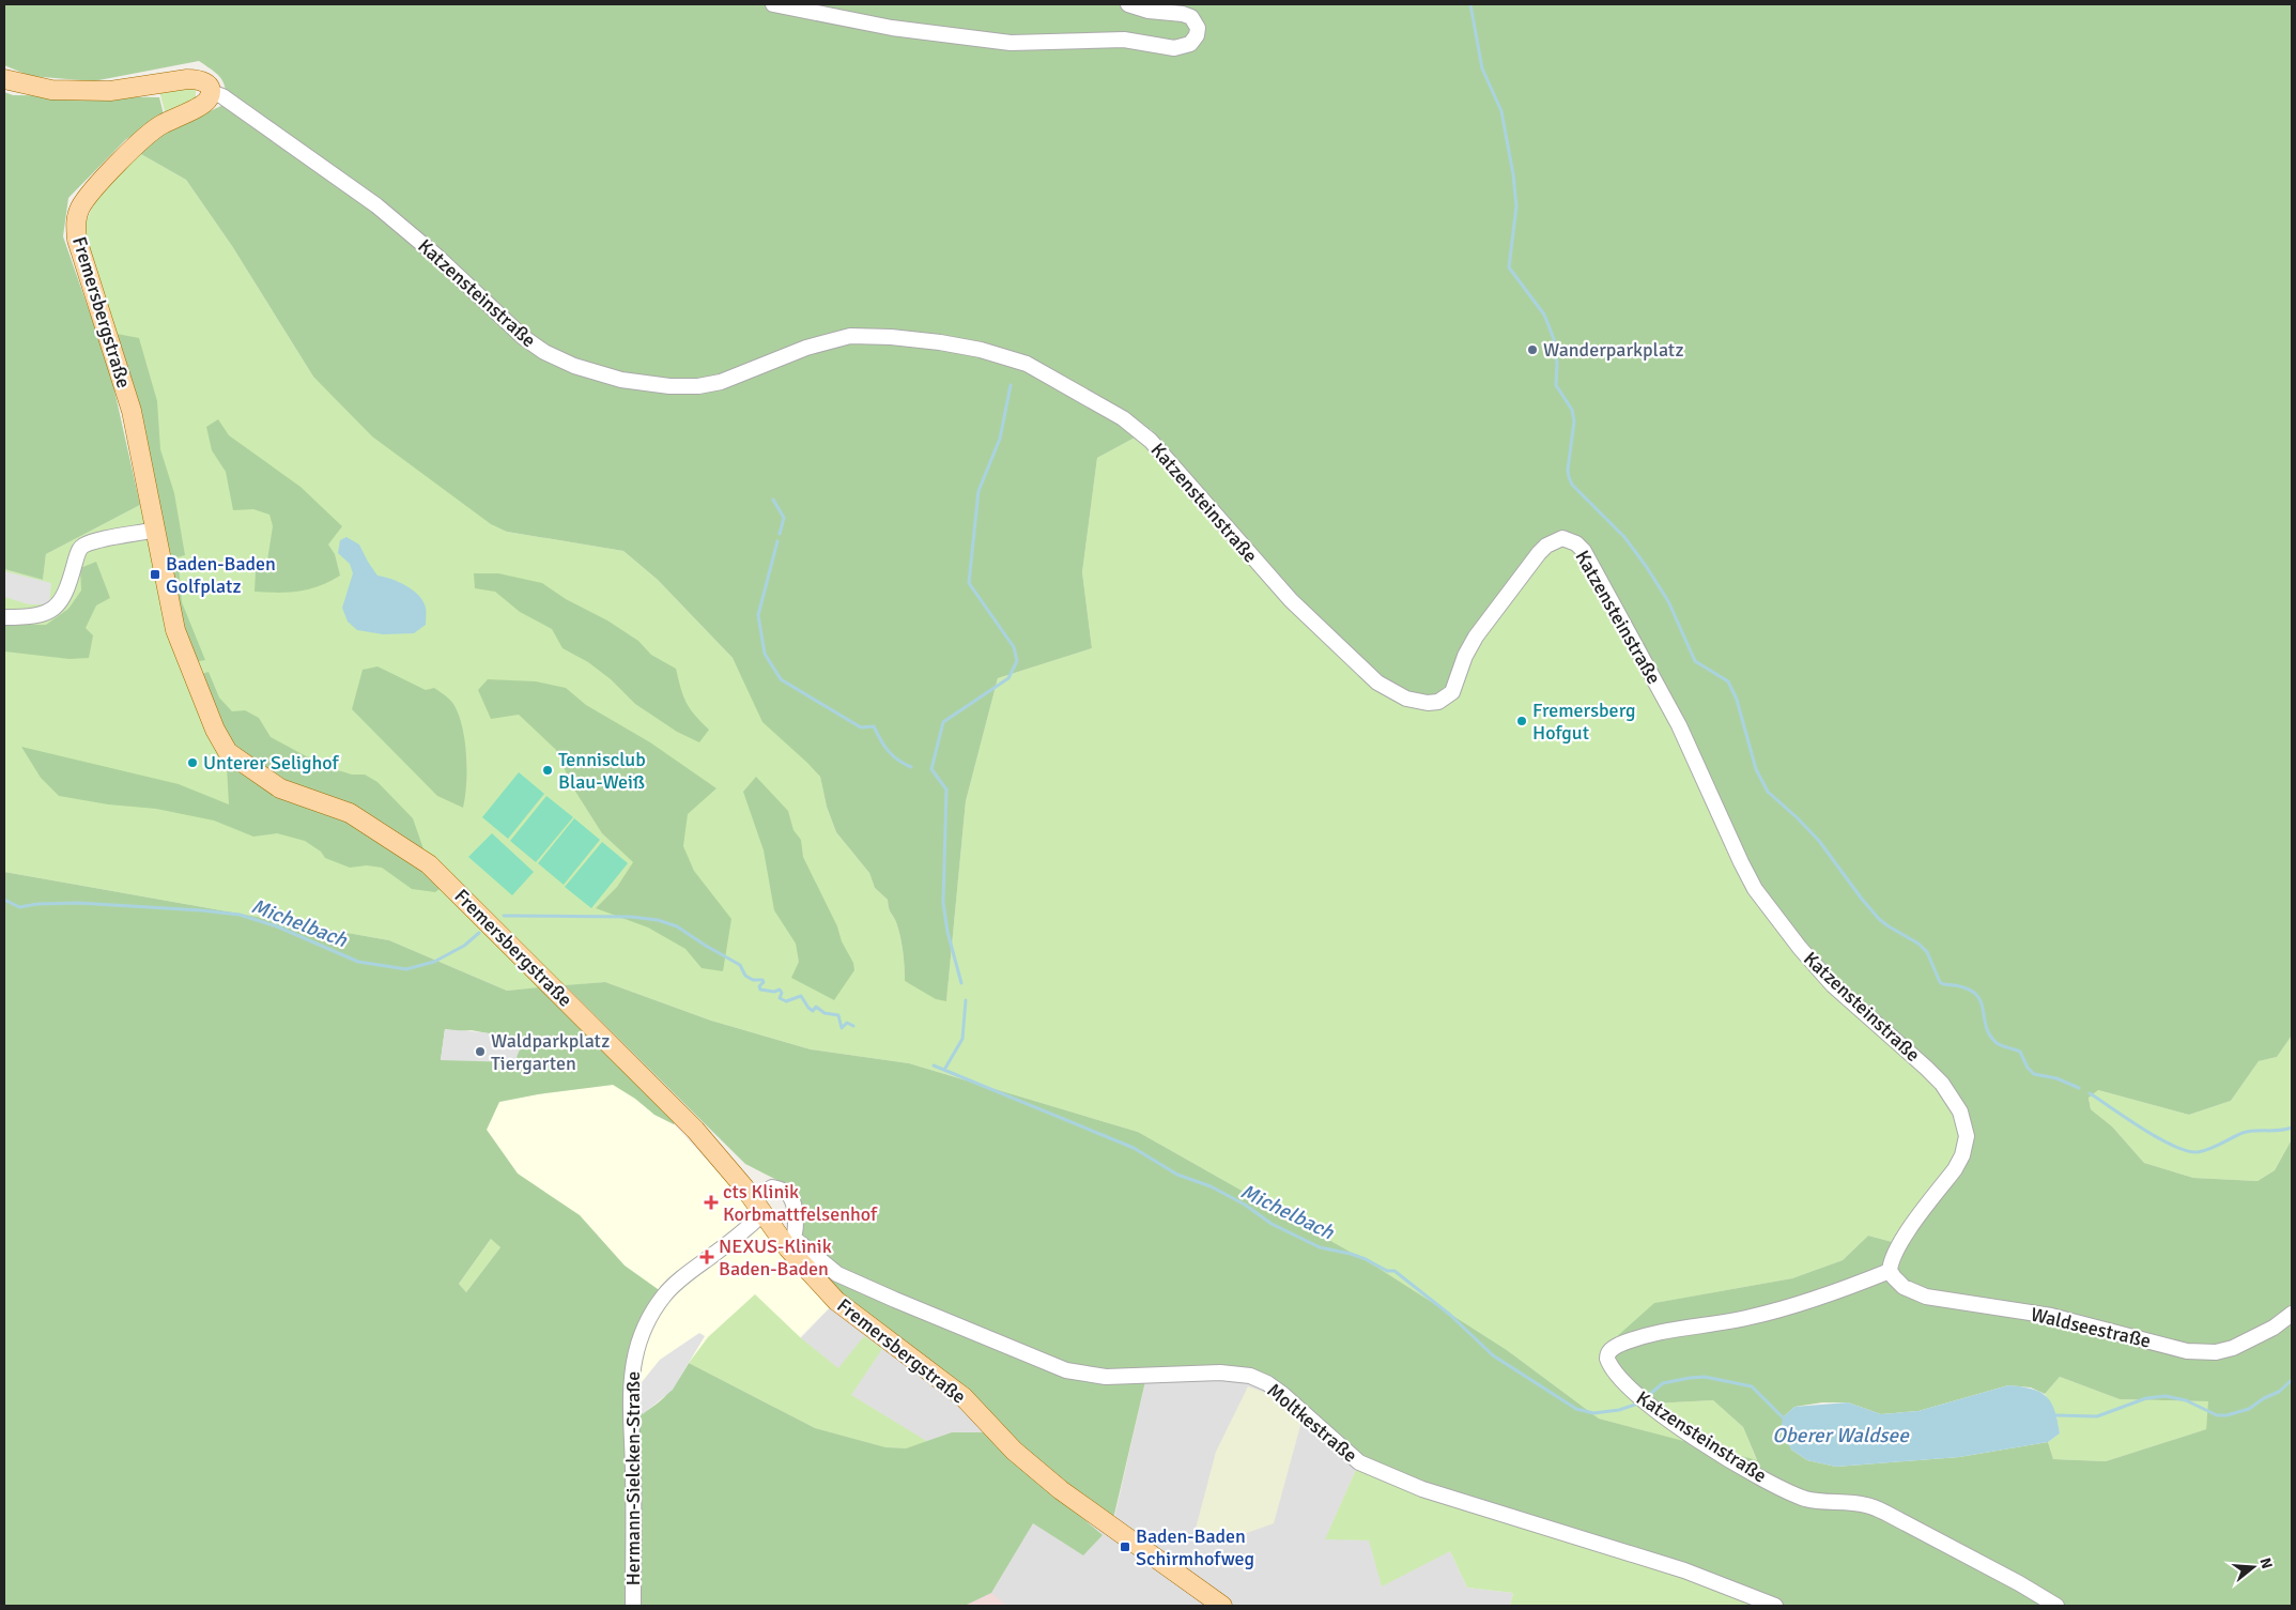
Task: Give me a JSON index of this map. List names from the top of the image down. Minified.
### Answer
{"streets":{"main road":["Fremersbergstraße"],"street":["Katzensteinstraße","Waldseestraße","Moltkestraße","Hermann-Sielcken-Straße"]},"crossings":[["Katzensteinstraße","Fremersbergstraße"],["Katzensteinstraße","Waldseestraße"],["Fremersbergstraße","Moltkestraße"],["Fremersbergstraße","Hermann-Sielcken-Straße"]],"water":["Michelbach","Oberer Waldsee"],"places":{"other":["Wanderparkplatz","Fremersberg Hofgut","Unterer Selighof","Tennisclub Blau-Weiß","Waldparkplatz Tiergarten"],"transit":["Baden-Baden Golfplatz","Baden-Baden Schirmhofweg"],"health":["cts Klinik Korbmattfelsenhof","NEXUS-Klinik Baden-Baden"]},"north":"right"}
